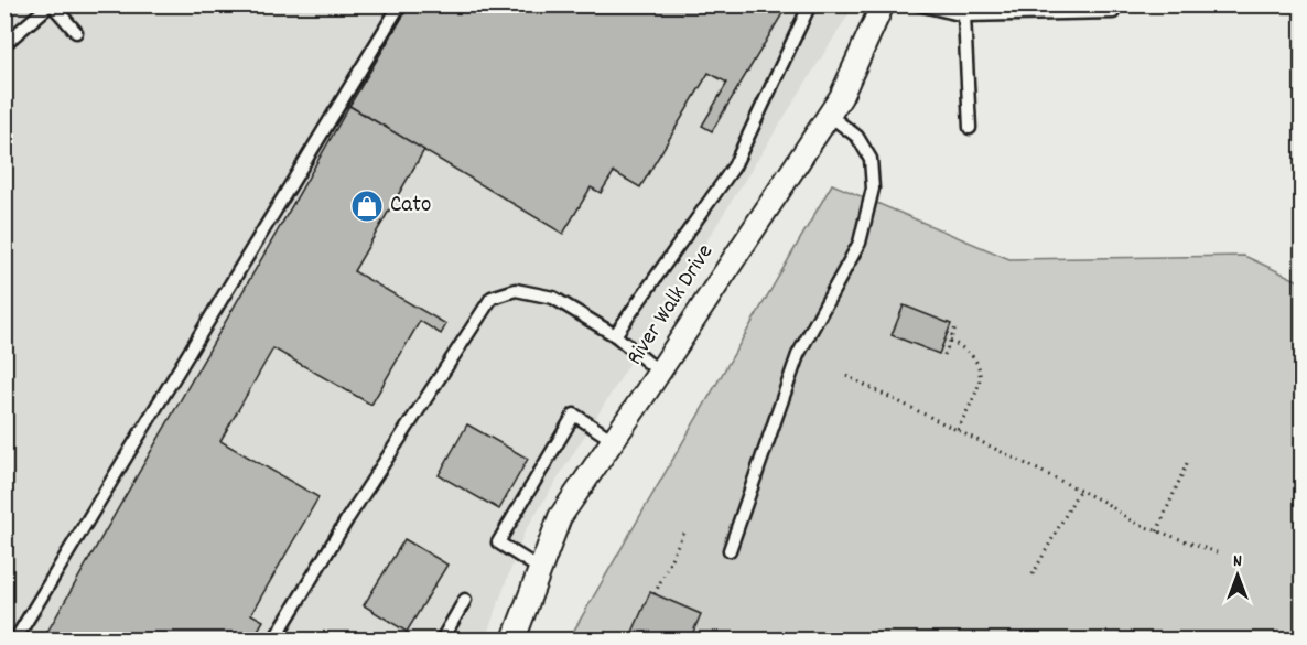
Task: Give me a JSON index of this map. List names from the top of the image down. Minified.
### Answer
{"streets":{"street":["River Walk Drive"]},"places":{"shop":["Cato"]},"north":"top"}
